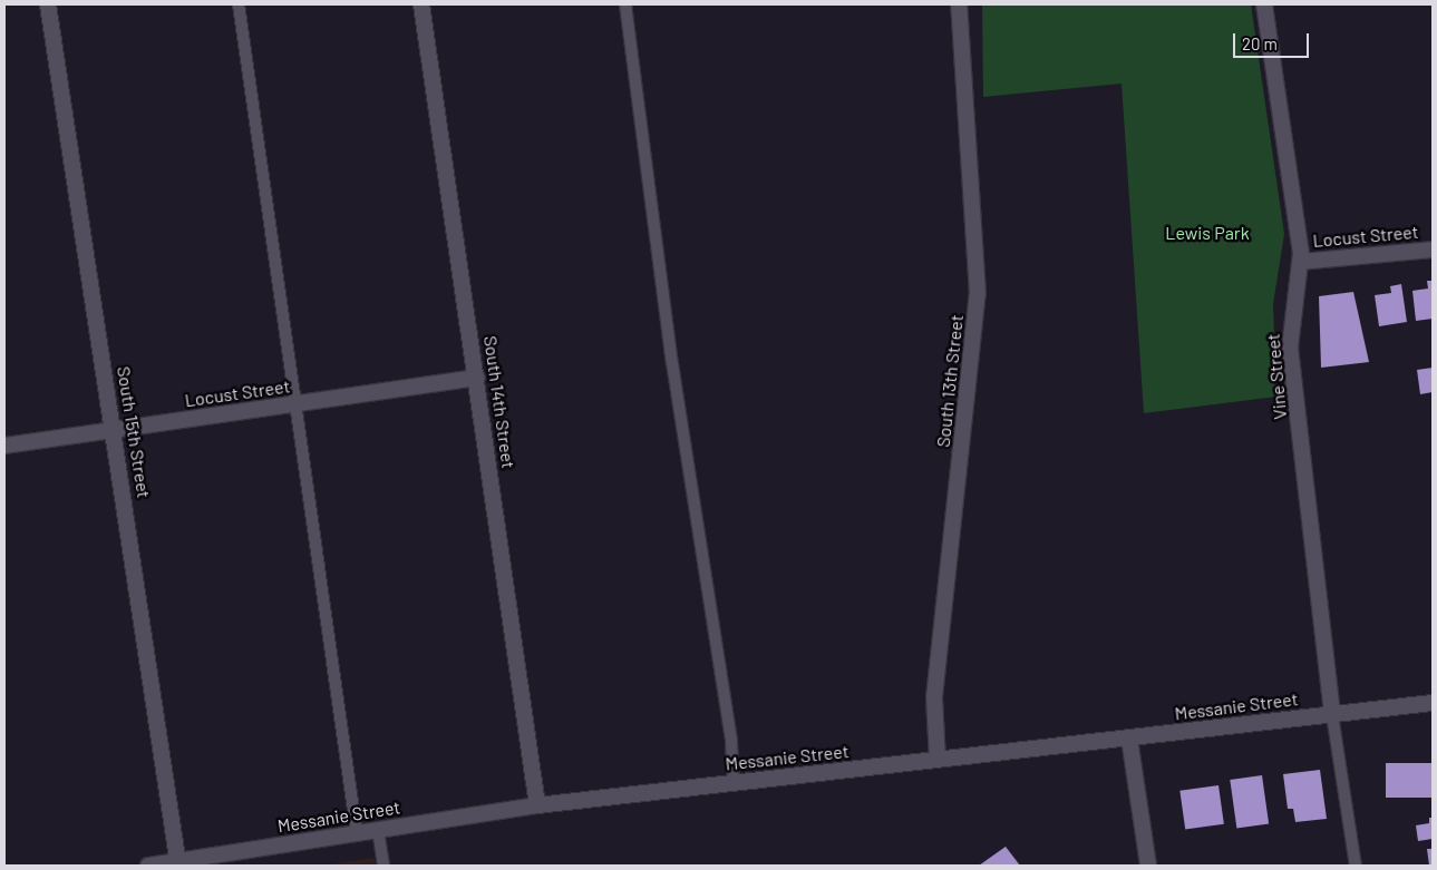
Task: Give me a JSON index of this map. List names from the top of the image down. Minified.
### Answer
{"streets":{"street":["Locust Street","Vine Street","South 13th Street","South 14th Street","South 15th Street","Messanie Street"]},"crossings":[["Locust Street","Vine Street"],["Locust Street","South 14th Street"],["Locust Street","South 15th Street"],["Vine Street","Messanie Street"],["South 13th Street","Messanie Street"],["South 14th Street","Messanie Street"],["South 15th Street","Messanie Street"]],"parks":["Lewis Park"],"scale_bar":"20 m"}
